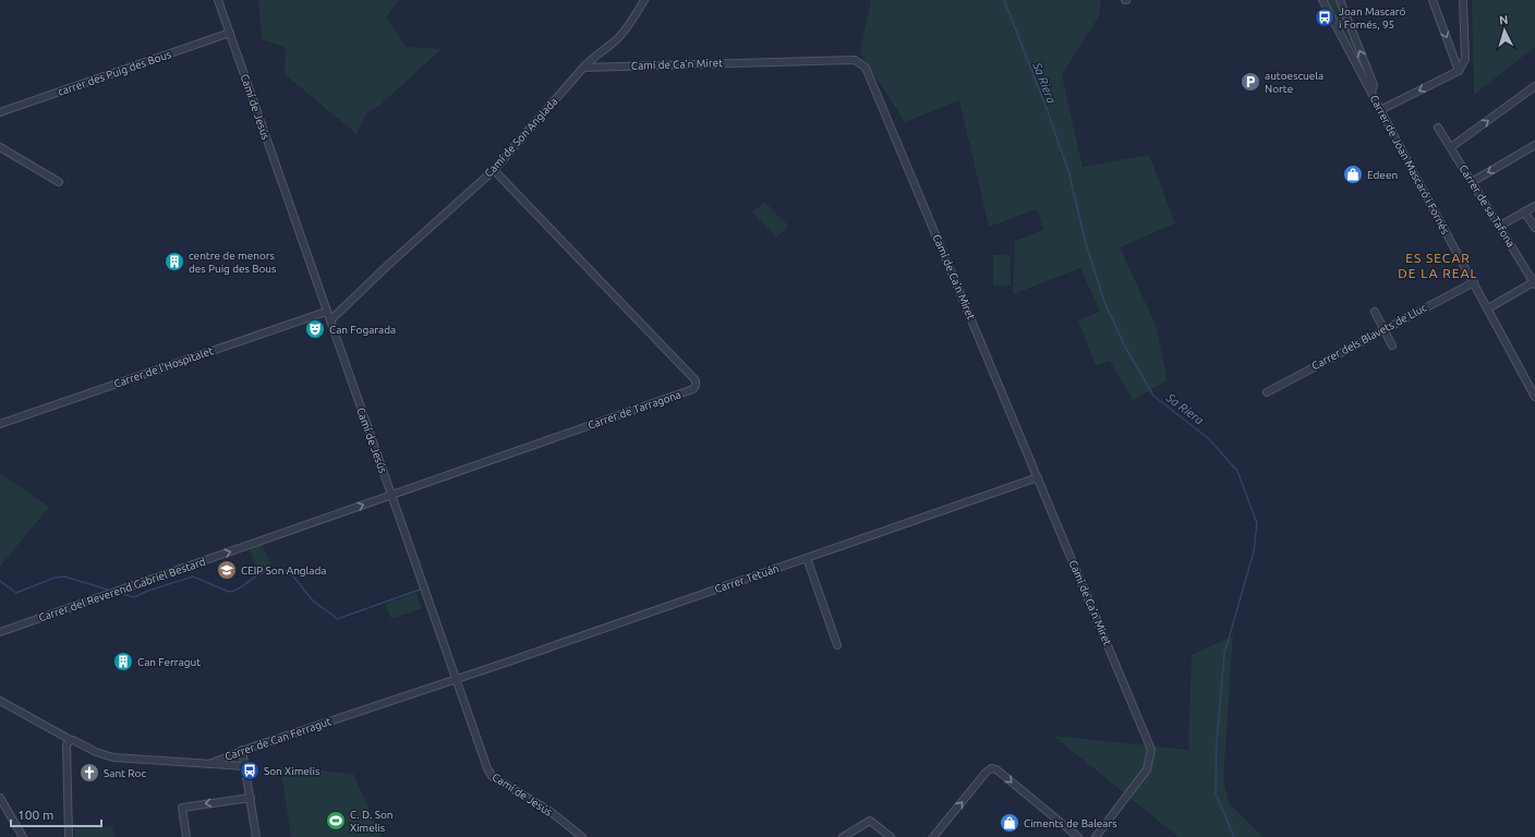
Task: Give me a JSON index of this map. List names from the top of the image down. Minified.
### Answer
{"streets":{"street":["Camí de Ca'n Miret","carrer des Puig des Bous","Camí de Jesús","Camí de Son Anglada","Carrer de Joan Mascaró i Fornés","Carrer de sa Tafona","Carrer dels Blavets de Lluc","Carrer de l'Hospitalet","Carrer de Tarragona","Carrer Tetuán","Carrer del Reverend Gabriel Bestard","Carrer de Can Ferragut"]},"crossings":[["Camí de Ca'n Miret","Camí de Son Anglada"],["Camí de Ca'n Miret","Carrer Tetuán"],["carrer des Puig des Bous","Camí de Jesús"],["Camí de Jesús","Camí de Son Anglada"],["Camí de Jesús","Carrer de l'Hospitalet"],["Camí de Jesús","Carrer de Tarragona"],["Camí de Jesús","Carrer Tetuán"],["Camí de Jesús","Carrer del Reverend Gabriel Bestard"],["Camí de Jesús","Carrer de Can Ferragut"],["Camí de Son Anglada","Carrer de Tarragona"],["Carrer de Joan Mascaró i Fornés","Carrer dels Blavets de Lluc"],["Carrer de Tarragona","Carrer del Reverend Gabriel Bestard"],["Carrer Tetuán","Carrer de Can Ferragut"]],"one_way":["Carrer del Reverend Gabriel Bestard"],"districts":["ES SECAR DE LA REAL"],"water":["Sa Riera"],"places":{"bus stop":["Joan Mascaró i Fornés, 95","Son Ximelis"],"parking":["autoescuela Norte"],"shop":["Edeen","Ciments de Balears"],"building":["centre de menors des Puig des Bous","Can Ferragut"],"theatre":["Can Fogarada"],"school or university":["CEIP Son Anglada"],"church":["Sant Roc"],"sports":["C. D. Son Ximelis"]},"scale_bar":"100 m","north":"top"}
